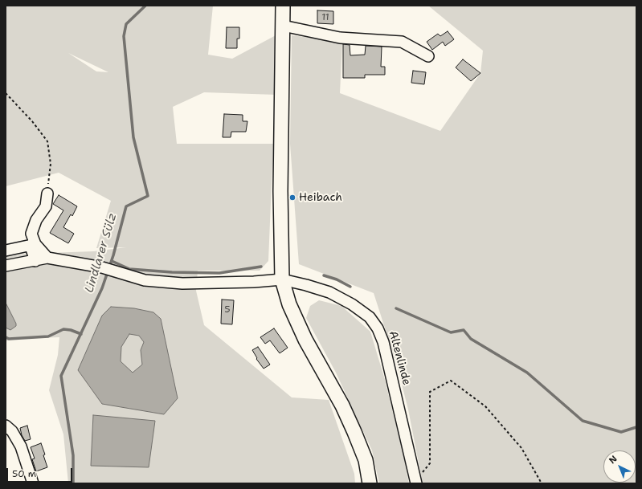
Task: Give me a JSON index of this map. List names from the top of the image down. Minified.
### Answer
{"streets":{"street":["Altenlinde"]},"water":["Lindlarer Sülz"],"places":["Heibach"],"house_numbers":["11","5"],"scale_bar":"50 m","north":"top left"}
